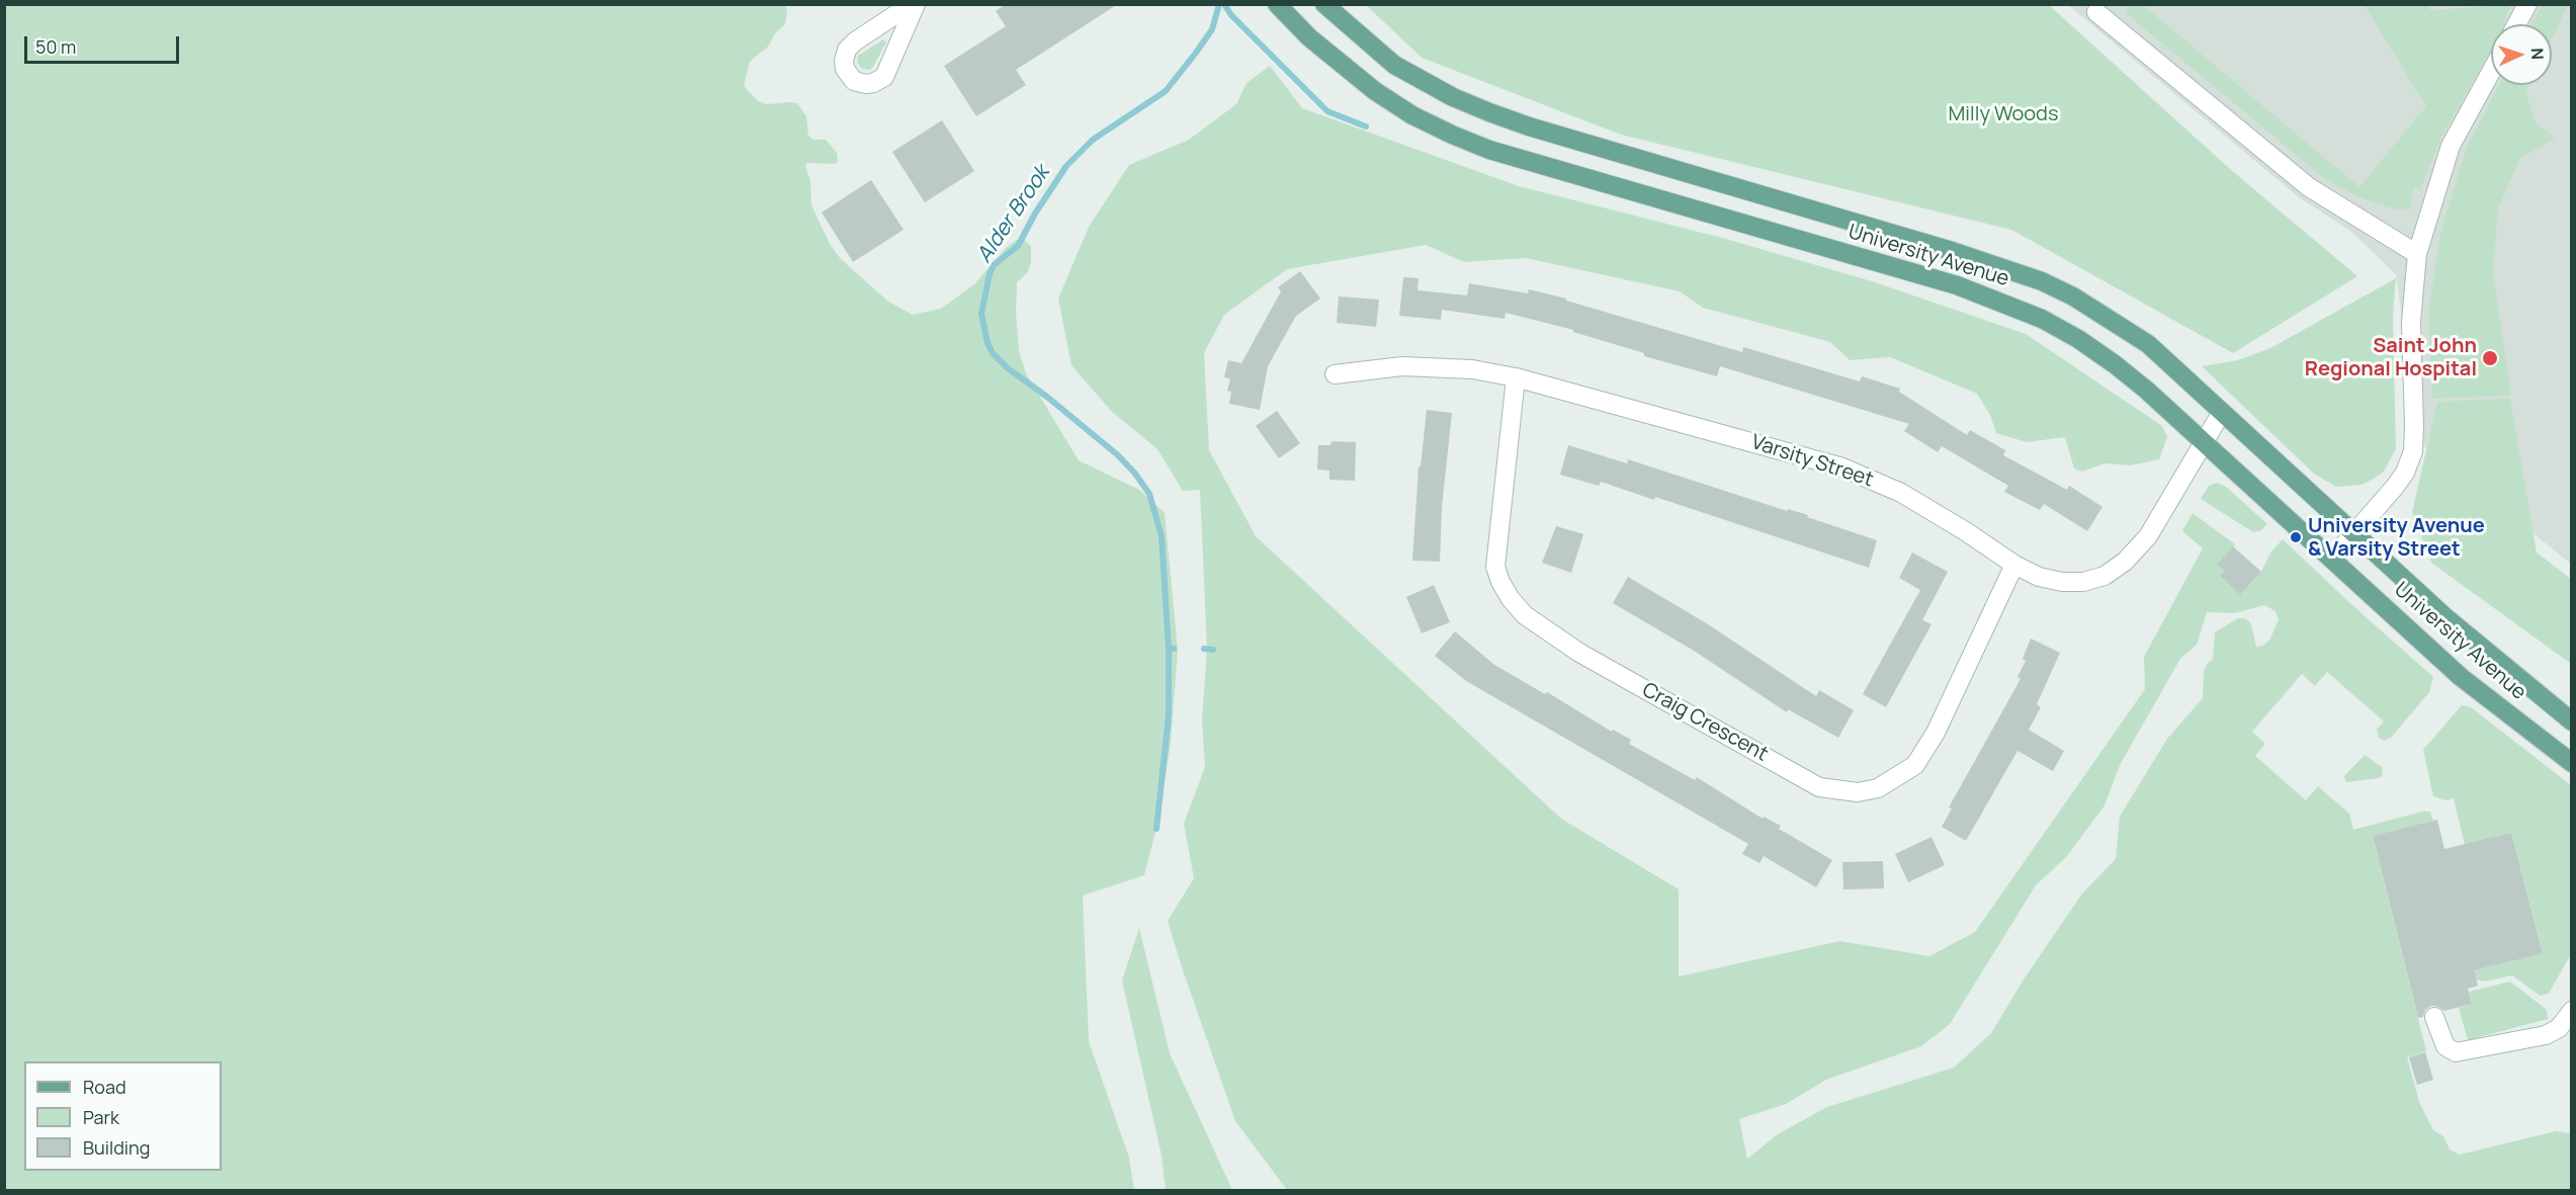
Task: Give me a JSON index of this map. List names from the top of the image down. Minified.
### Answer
{"streets":{"main road":["University Avenue"],"street":["Varsity Street","Craig Crescent"]},"crossings":[["University Avenue","Varsity Street"],["Varsity Street","Craig Crescent"]],"water":["Alder Brook"],"parks":["Milly Woods"],"places":["Saint John Regional Hospital","University Avenue & Varsity Street"],"legend":["Road","Park","Building"],"scale_bar":"50 m","north":"right"}
